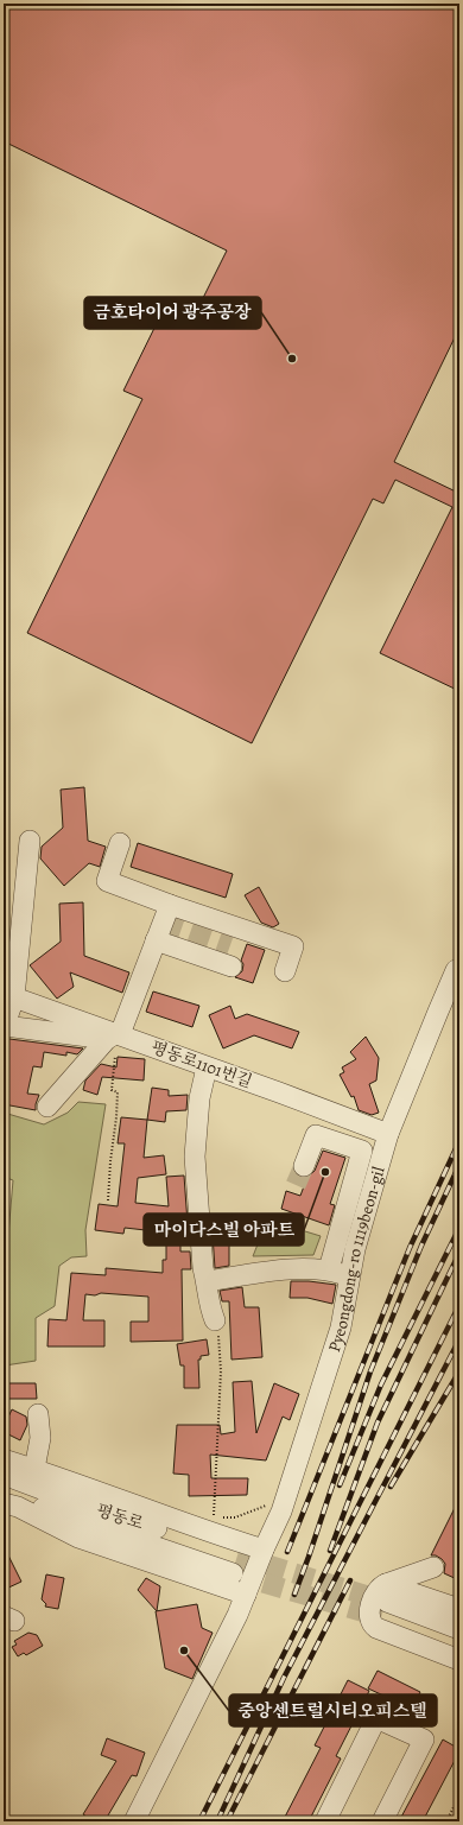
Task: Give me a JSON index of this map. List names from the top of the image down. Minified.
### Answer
{"streets":{"street":["평동로1101번길","Pyeongdong-ro 1119beon-gil","평동로"]},"crossings":[["평동로1101번길","Pyeongdong-ro 1119beon-gil"]],"places":["금호타이어 광주공장","마이다스빌 아파트","중앙센트럴시티오피스텔"]}
